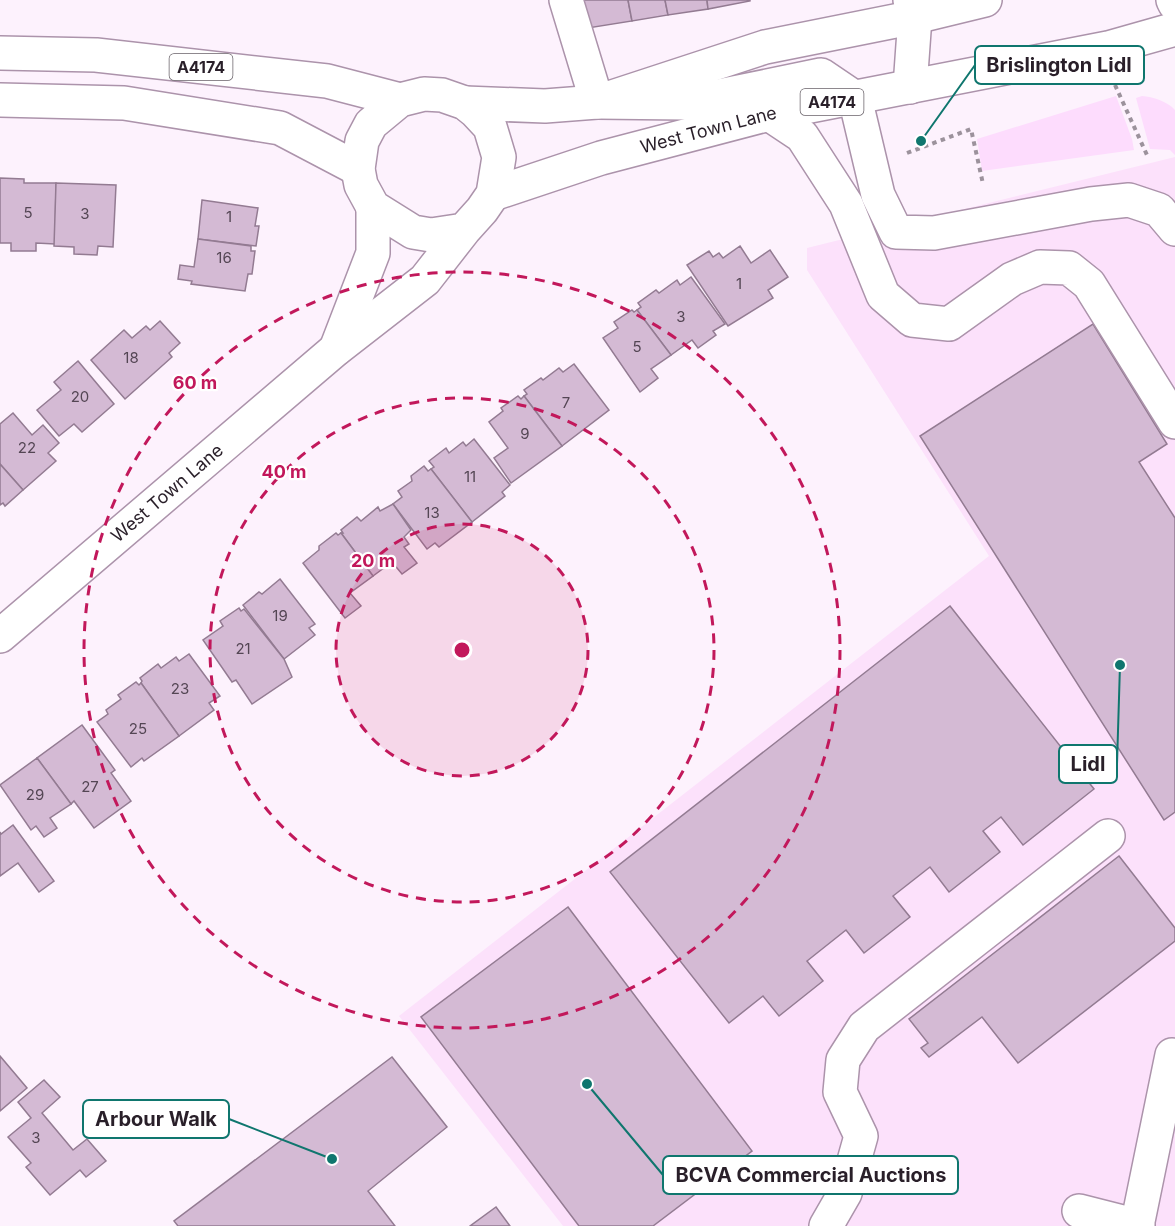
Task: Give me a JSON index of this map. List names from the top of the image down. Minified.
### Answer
{"streets":{"main road":["A4174","West Town Lane"]},"crossings":[["A4174","West Town Lane"]],"places":["Brislington Lidl","Lidl","BCVA Commercial Auctions","Arbour Walk"],"house_numbers":["5","3","1","16","1","3","5","18","20","7","9","22","11","13","19","21","23","25","27","29","3"],"rings":["60 m","40 m","20 m"]}
